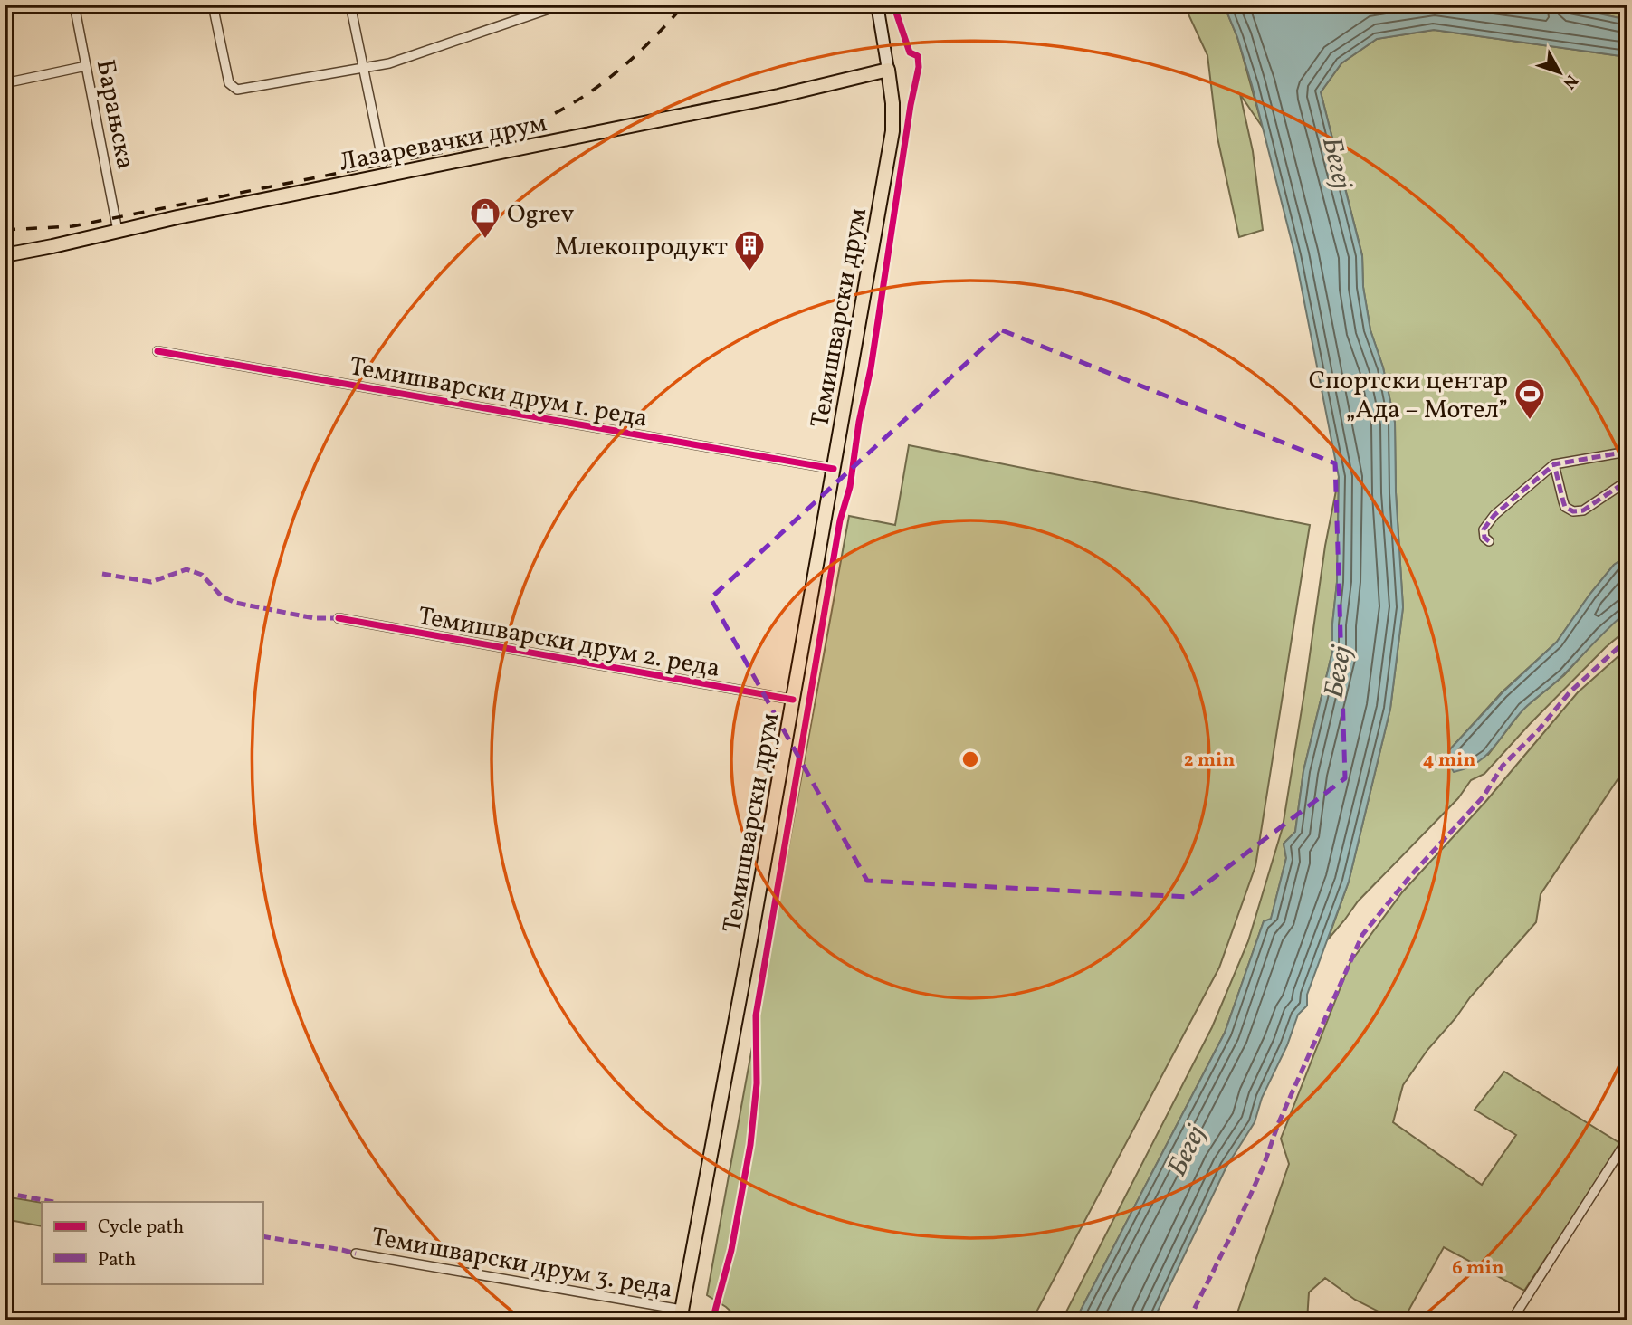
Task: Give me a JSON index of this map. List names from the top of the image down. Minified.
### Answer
{"streets":{"main road":["Лазаревачки друм","Темишварски друм"],"street":["Барањска","Темишварски друм 1. реда","Темишварски друм 2. реда","Темишварски друм 3. реда"]},"crossings":[["Барањска","Лазаревачки друм"],["Лазаревачки друм","Темишварски друм"],["Темишварски друм","Темишварски друм 1. реда"],["Темишварски друм","Темишварски друм 2. реда"],["Темишварски друм","Темишварски друм 3. реда"]],"water":["Бегеј"],"places":{"shop":["Ogrev"],"building":["Млекопродукт"],"sports":["Спортски центар „Ада – Мотел”"]},"legend":["Cycle path","Path"],"north":"bottom right","rings":["2 min","4 min","6 min"]}
